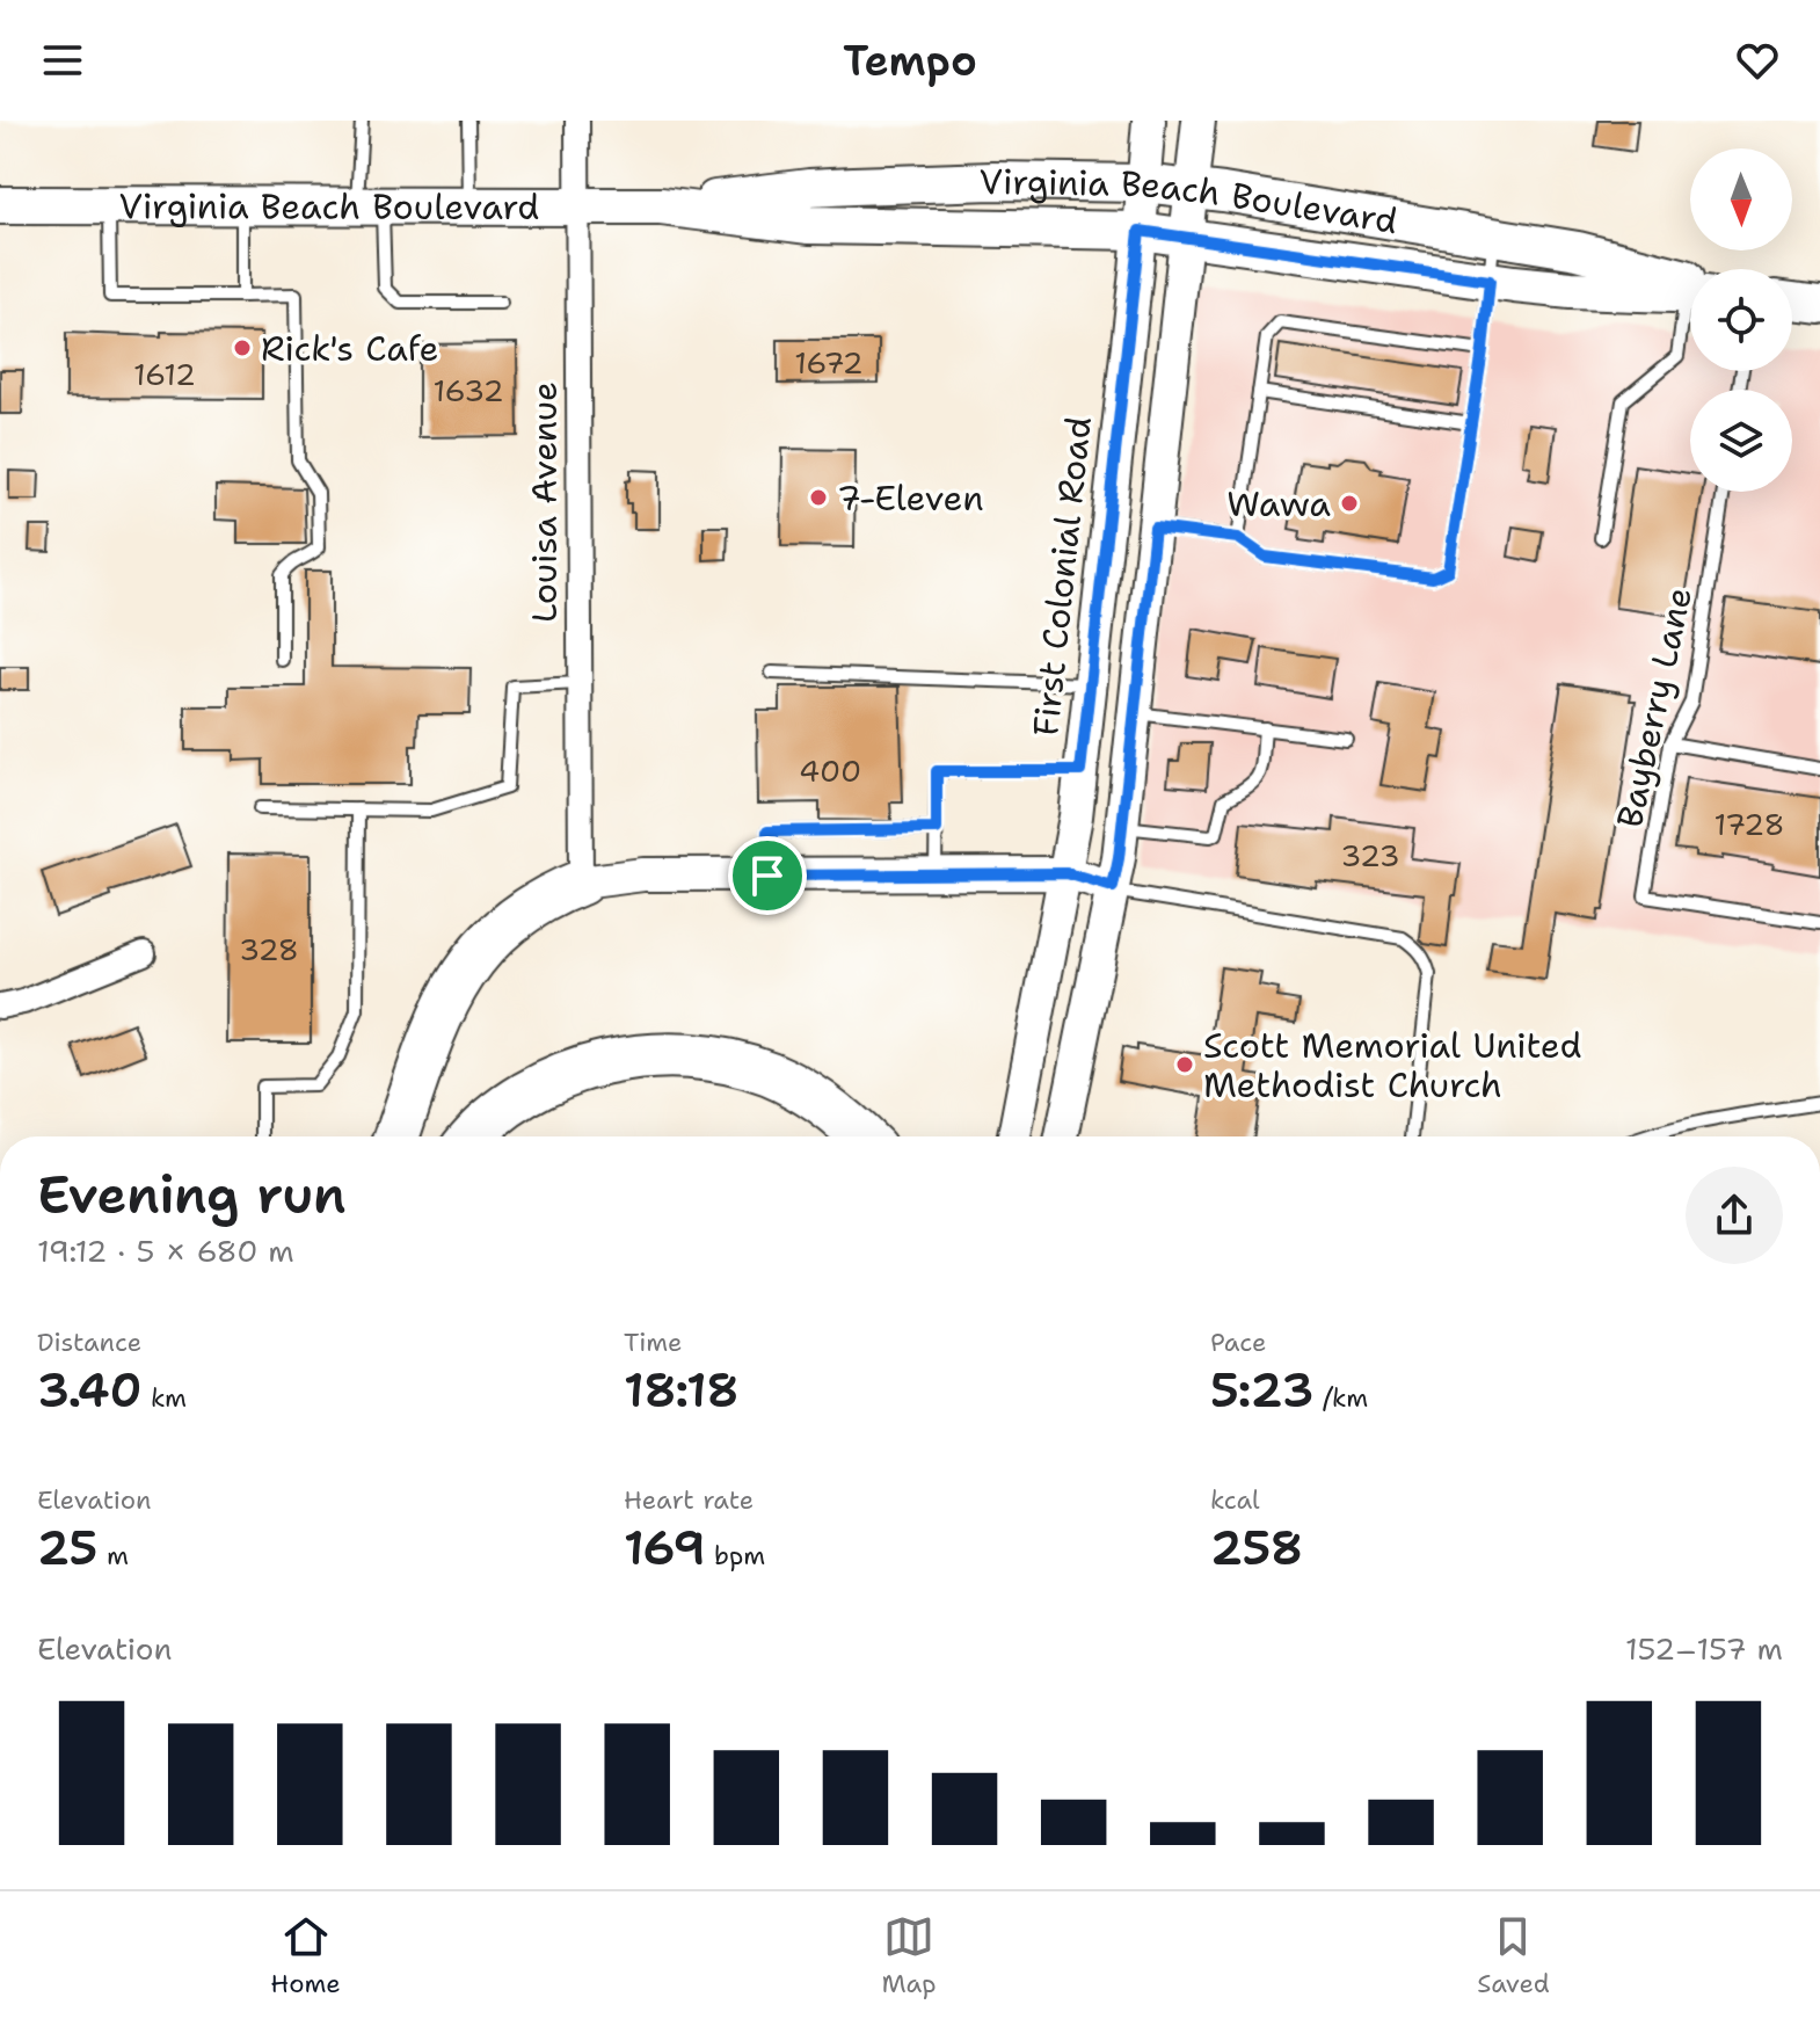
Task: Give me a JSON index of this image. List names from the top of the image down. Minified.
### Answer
{"streets":{"main road":["Virginia Beach Boulevard","First Colonial Road"],"street":["Louisa Avenue"],"lane":["Bayberry Lane"]},"crossings":[["Virginia Beach Boulevard","Louisa Avenue"],["Virginia Beach Boulevard","First Colonial Road"]],"places":["Rick's Cafe","7-Eleven","Wawa","Scott Memorial United Methodist Church"],"house_numbers":["1672","1612","1632","400","1728","323","328"],"north":"bottom","page":{"header":"Tempo","heading":["Evening run","19:12 · 5 × 680 m"],"stats":[["Distance","3.40 km"],["Time","18:18"],["Pace","5:23 /km"],["Elevation","25 m"],["Heart rate","169 bpm"],["kcal","258"]],"chart":["Elevation","152–157 m"],"tabs":["Home","Map","Saved"]}}
